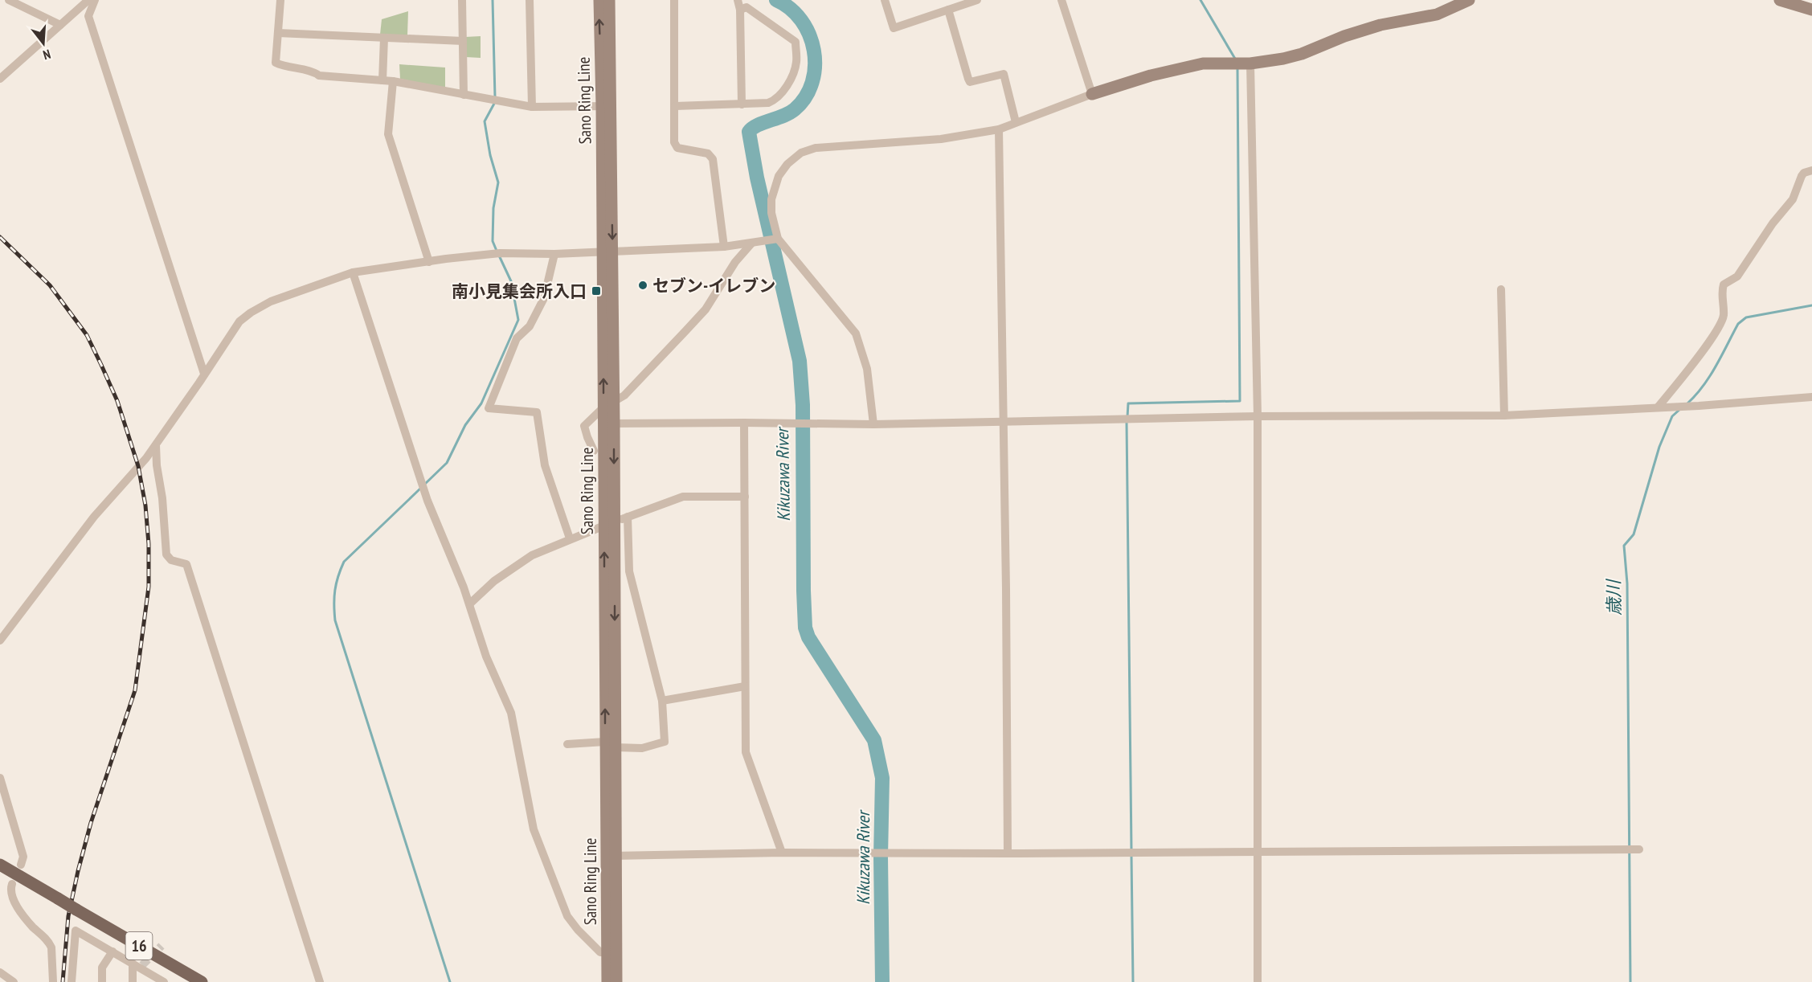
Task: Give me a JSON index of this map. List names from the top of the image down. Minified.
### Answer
{"streets":{"main road":["Sano Ring Line","16"]},"water":["Kikuzawa River","歳川"],"places":{"other":["セブン-イレブン"],"transit":["南小見集会所入口"]},"north":"bottom"}
